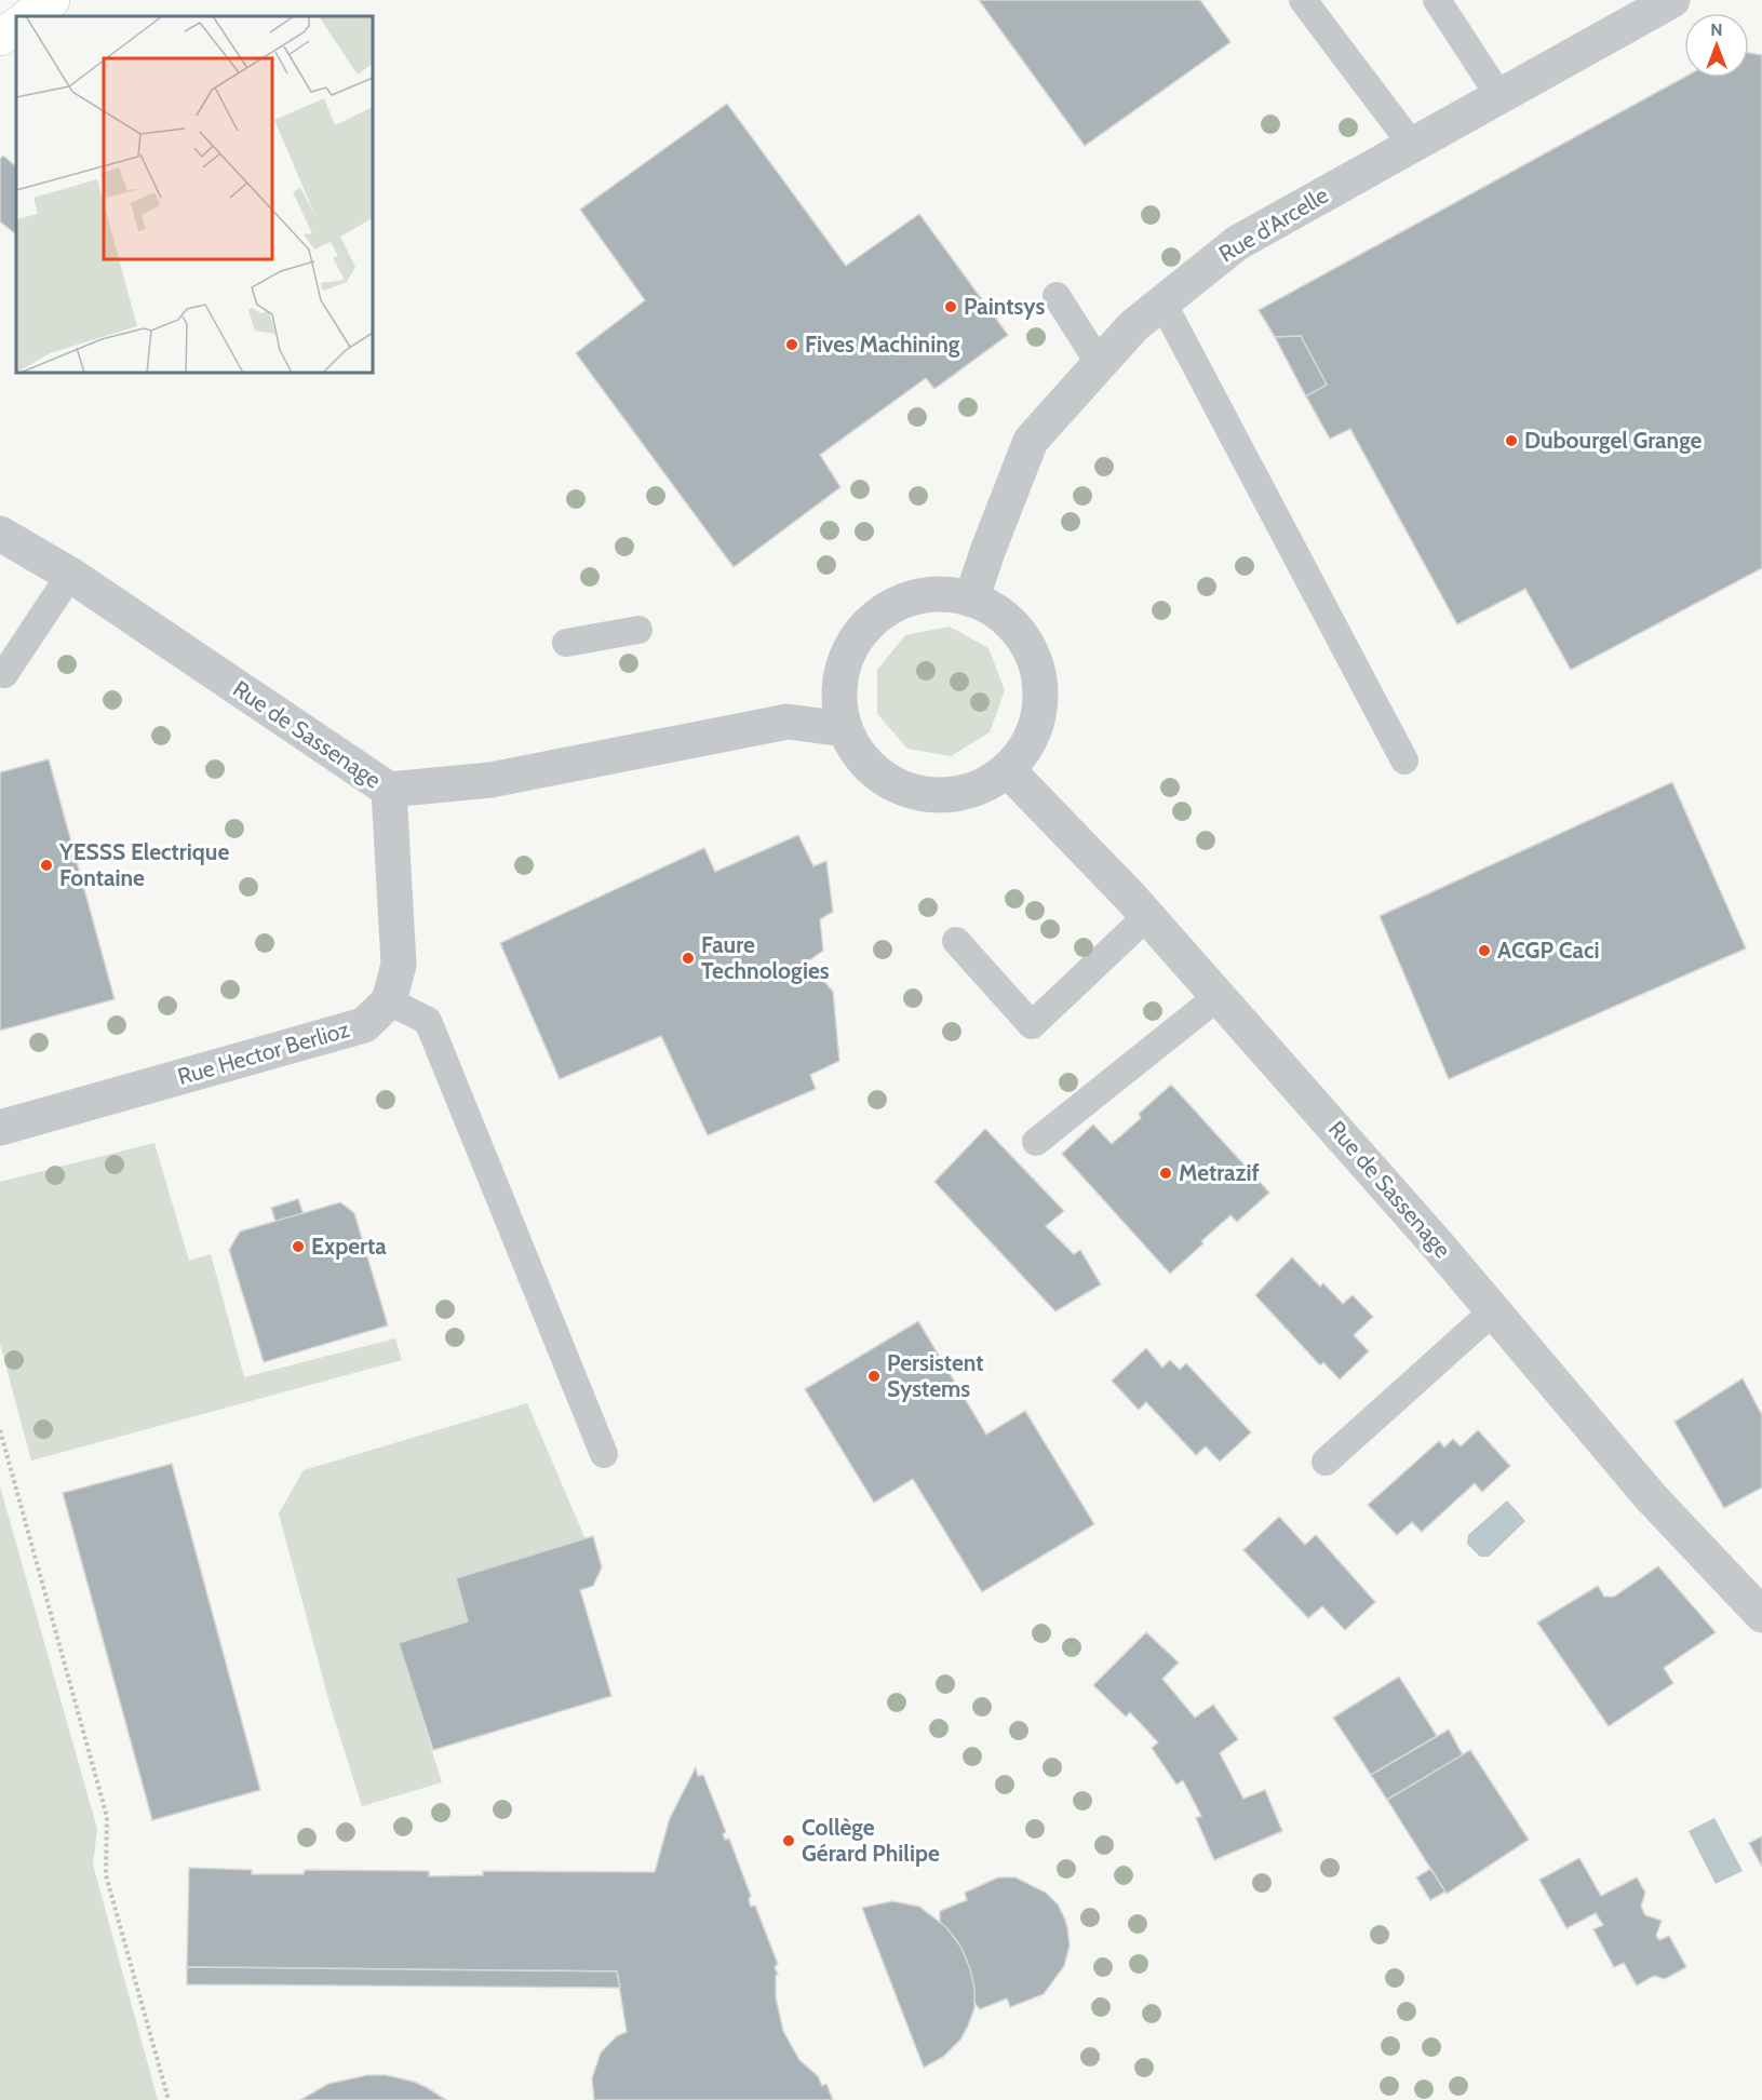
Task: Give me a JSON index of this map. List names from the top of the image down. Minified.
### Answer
{"streets":{"street":["Rue d'Arcelle","Rue de Sassenage","Rue Hector Berlioz"]},"crossings":[["Rue d'Arcelle","Rue de Sassenage"]],"places":["Paintsys","Fives Machining","Dubourgel Grange","YESSS Electrique Fontaine","ACGP Caci","Faure Technologies","Metrazif","Experta","Persistent Systems","Collège Gérard Philipe"],"north":"top"}
